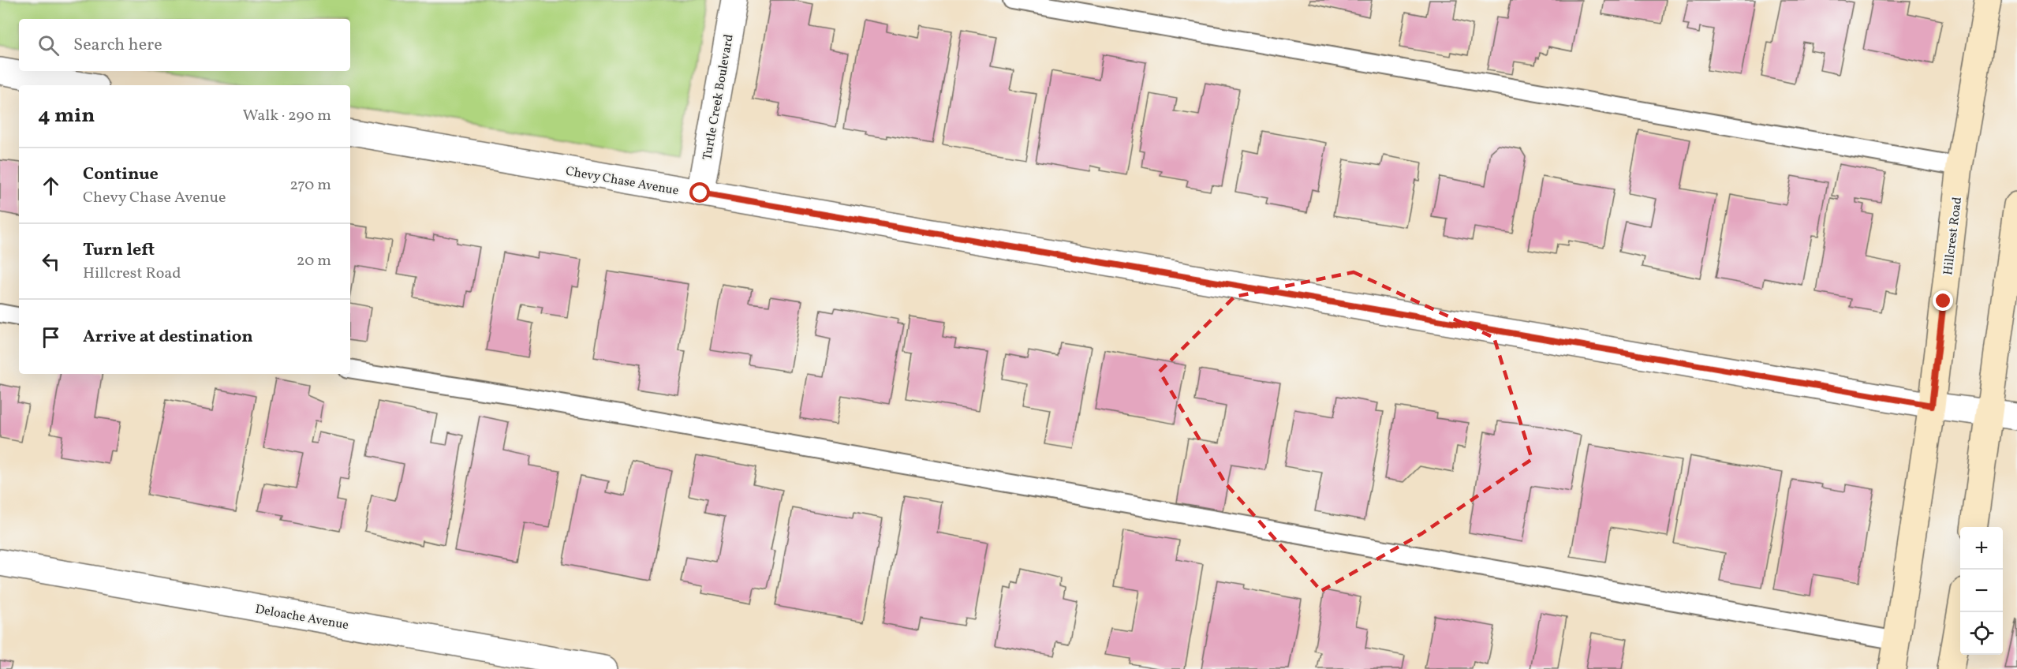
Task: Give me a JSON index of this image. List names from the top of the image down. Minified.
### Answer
{"streets":{"main road":["Hillcrest Road"],"street":["Turtle Creek Boulevard","Chevy Chase Avenue","Deloache Avenue"]},"crossings":[["Turtle Creek Boulevard","Chevy Chase Avenue"],["Chevy Chase Avenue","Hillcrest Road"]],"page":{"search":"Search here","heading":["4 min","Walk · 290 m"],"list":[["Continue","Chevy Chase Avenue","270 m"],["Turn left","Hillcrest Road","20 m"],"Arrive at destination"],"map_buttons":["+","−"]}}
